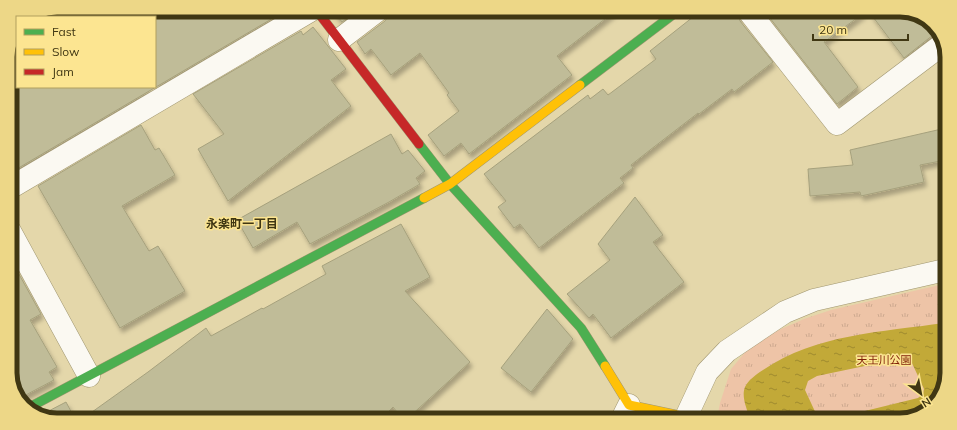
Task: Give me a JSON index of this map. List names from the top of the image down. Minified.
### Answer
{"districts":["永楽町一丁目"],"parks":["天王川公園"],"legend":["Fast","Slow","Jam"],"scale_bar":"20 m","north":"bottom right"}
